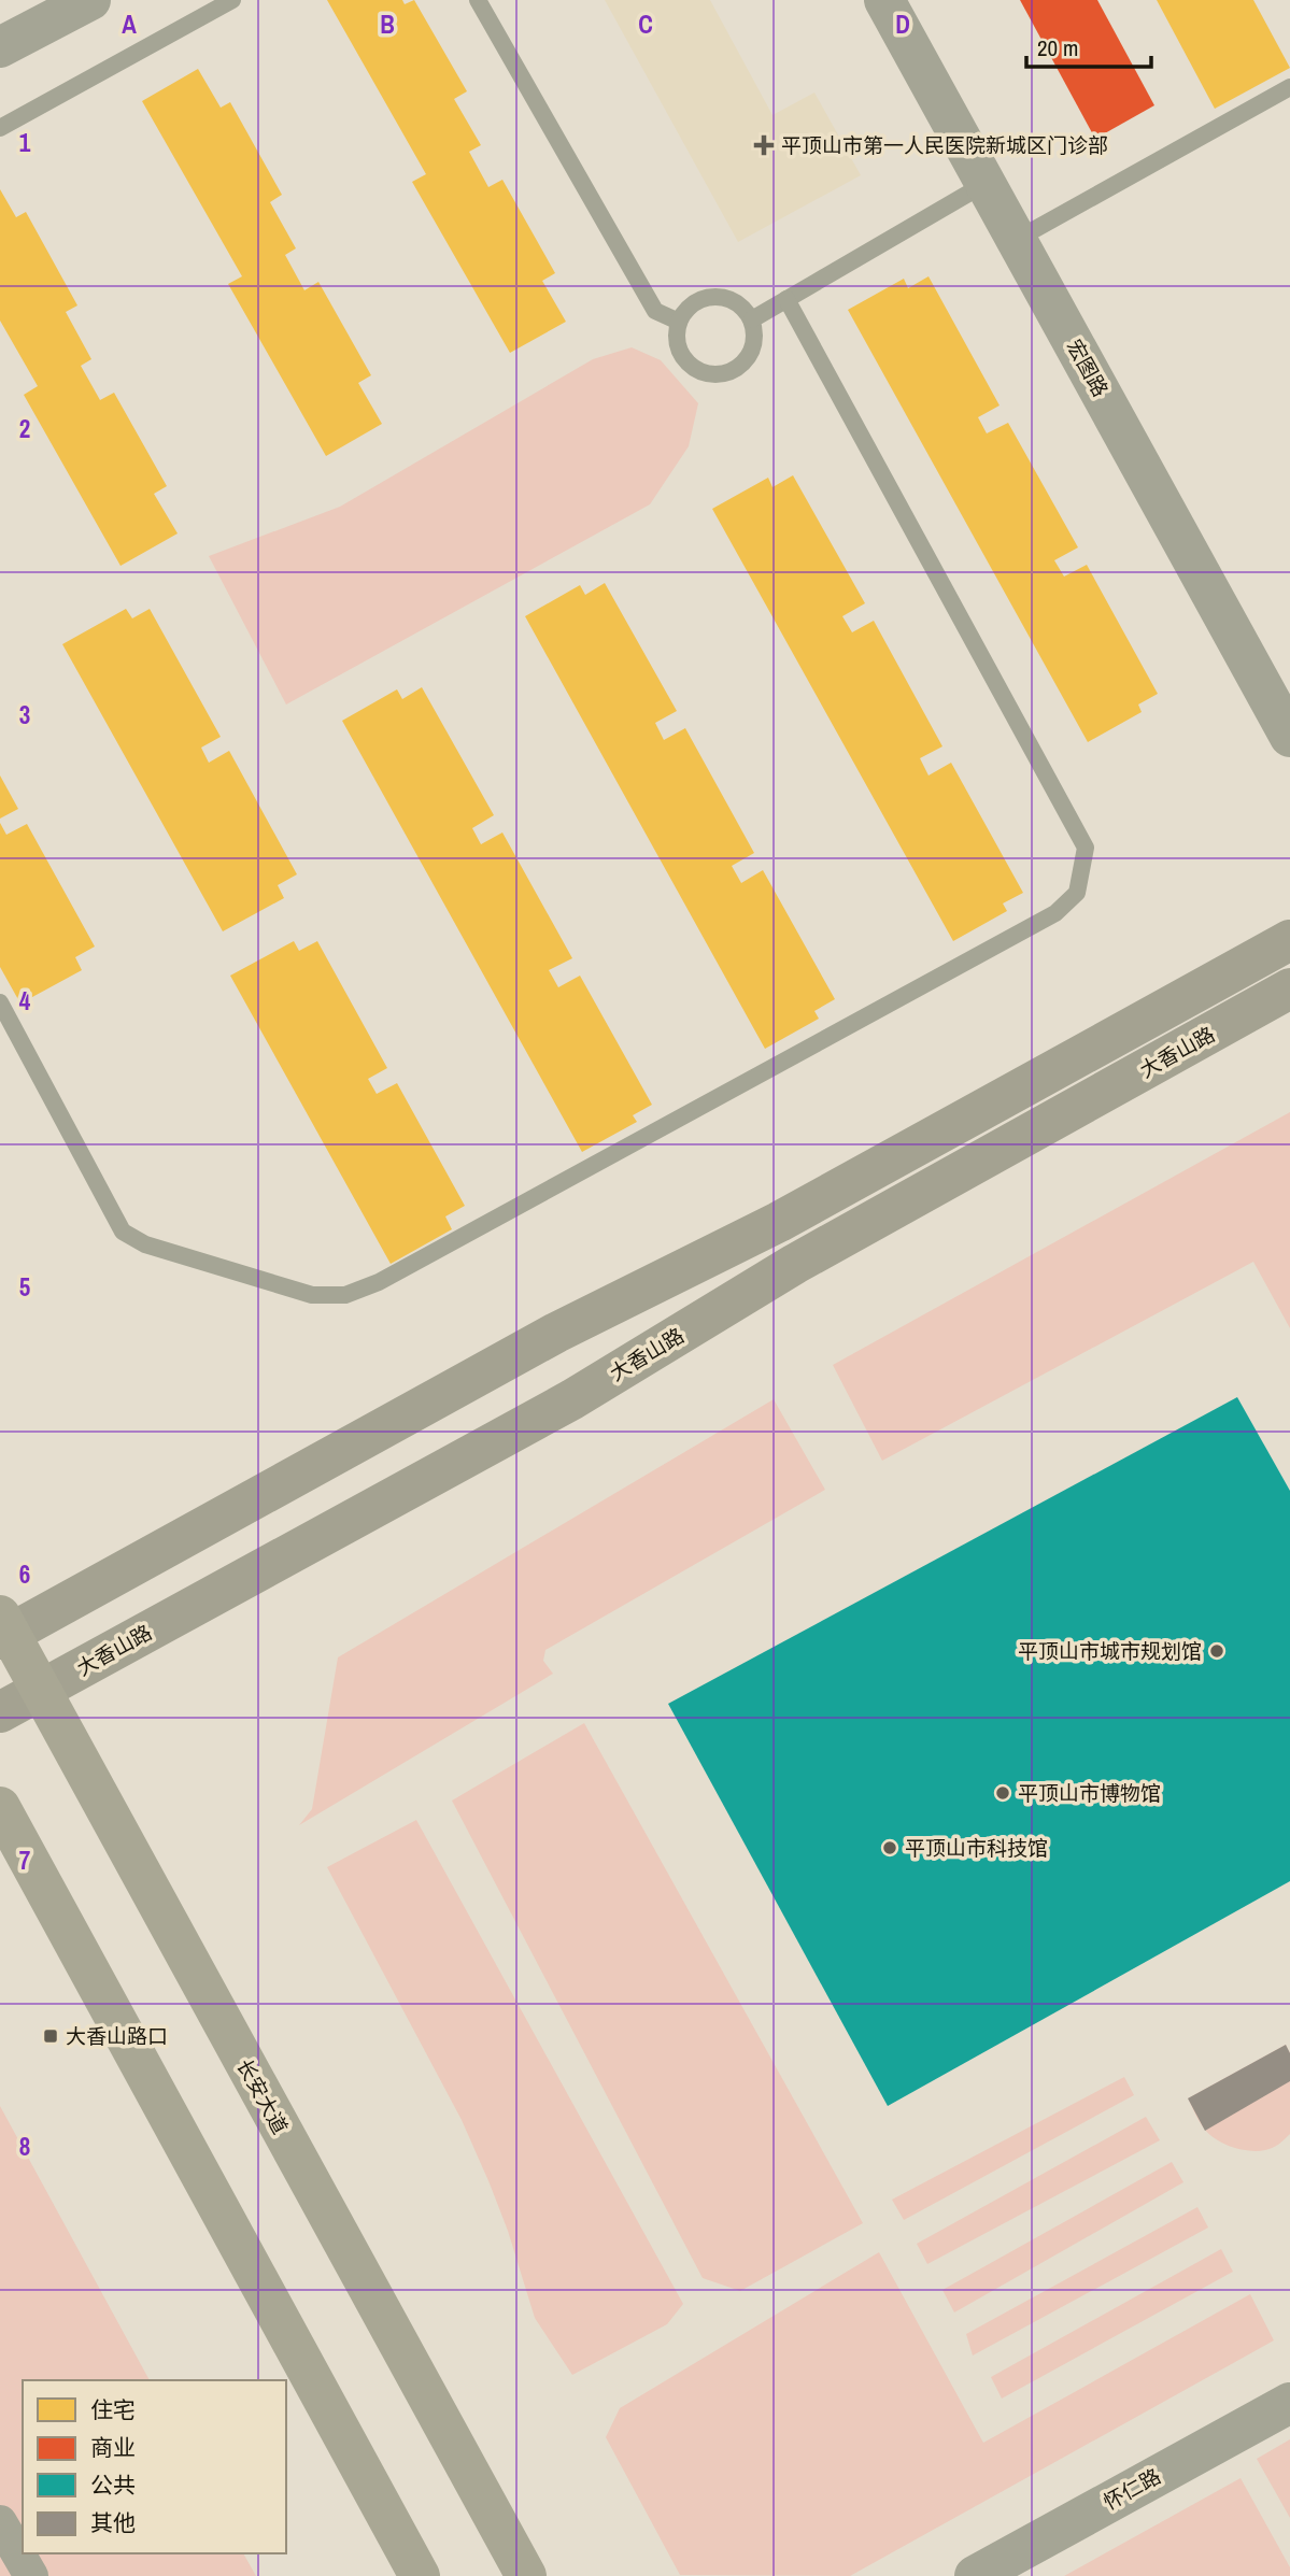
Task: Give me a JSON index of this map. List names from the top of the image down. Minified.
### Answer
{"streets":{"main road":["大香山路","长安大道"],"street":["宏图路","怀仁路"]},"crossings":[["大香山路","长安大道"]],"places":{"health":["平顶山市第一人民医院新城区门诊部"],"other":["平顶山市城市规划馆","平顶山市博物馆","平顶山市科技馆"],"transit":["大香山路口"]},"legend":["住宅","商业","公共","其他"],"scale_bar":"20 m","grid":{"columns":["A","B","C","D"],"rows":["1","2","3","4","5","6","7","8"]}}
